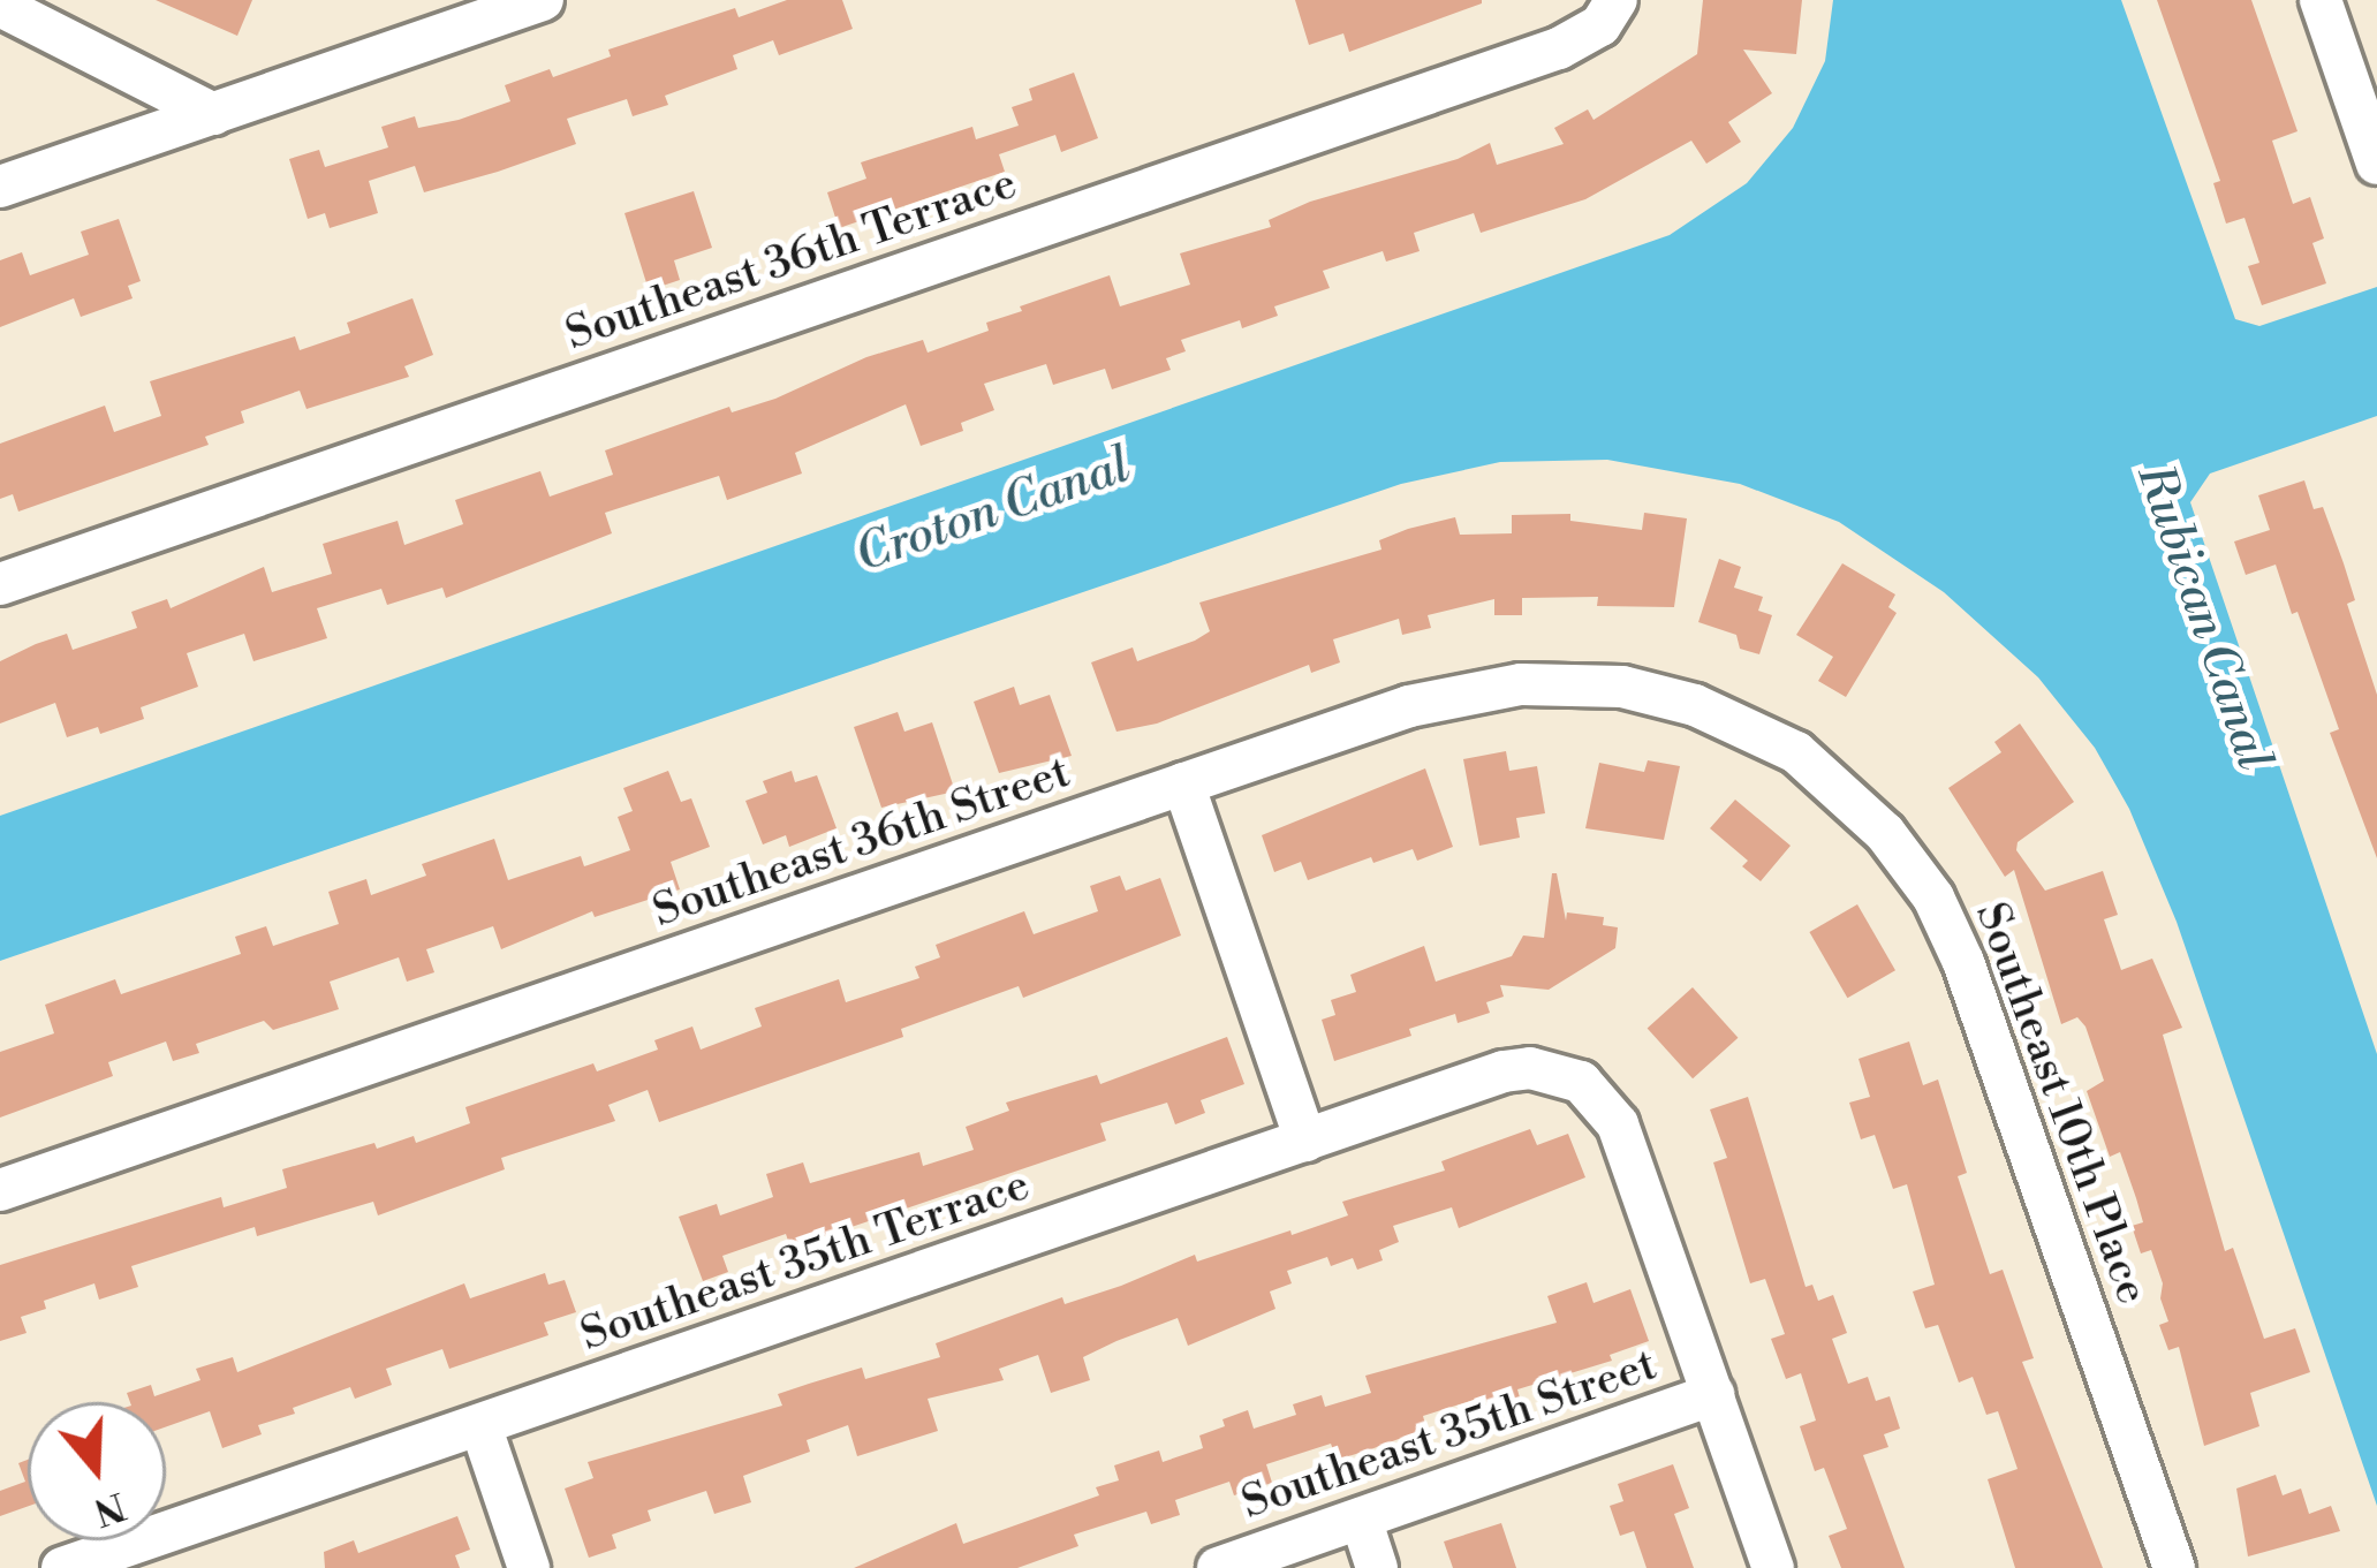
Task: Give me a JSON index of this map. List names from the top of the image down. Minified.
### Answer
{"streets":{"street":["Southeast 36th Terrace","Southeast 36th Street","Southeast 10th Place","Southeast 35th Terrace","Southeast 35th Street"]},"crossings":[["Southeast 36th Street","Southeast 10th Place"],["Southeast 35th Terrace","Southeast 35th Street"]],"water":["Croton Canal","Rubican Canal"],"north":"bottom"}
